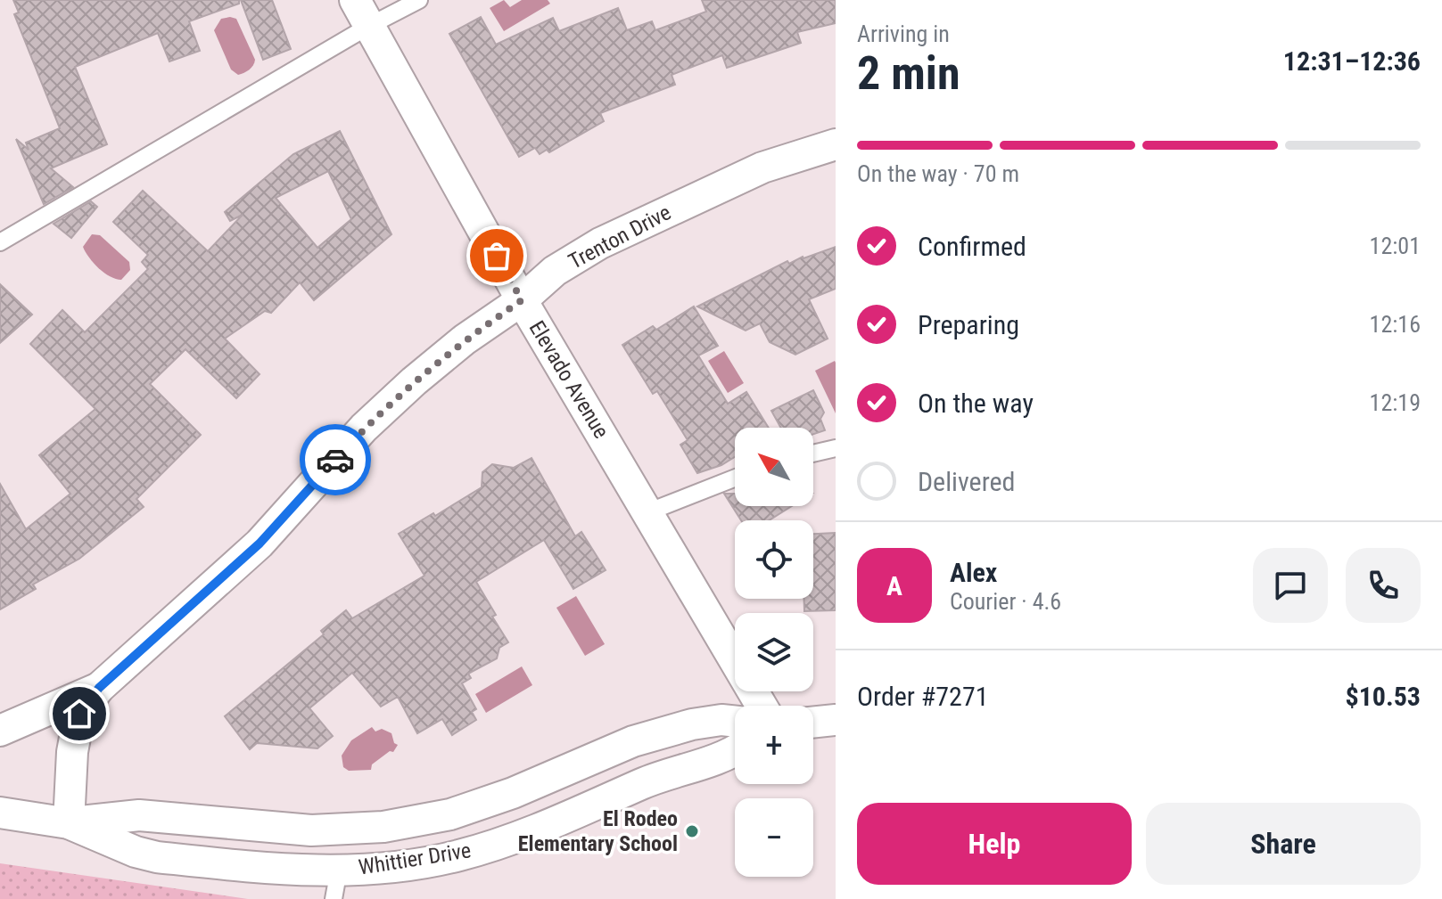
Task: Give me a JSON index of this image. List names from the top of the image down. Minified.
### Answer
{"streets":{"street":["Trenton Drive","Elevado Avenue","Whittier Drive"]},"crossings":[["Trenton Drive","Elevado Avenue"],["Trenton Drive","Whittier Drive"]],"places":["El Rodeo Elementary School"],"north":"top left","page":{"heading":["2 min","Arriving in","12:31–12:36"],"panel":["Alex","Courier · 4.6","Order #7271","$10.53"],"bar":"On the way · 70 m","list":[["Confirmed","12:01"],["Preparing","12:16"],["On the way","12:19"],"Delivered"],"map_buttons":["+","−"],"round":"A","buttons":["Help","Share"]}}
